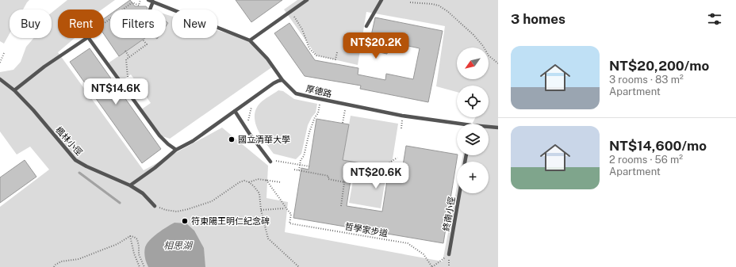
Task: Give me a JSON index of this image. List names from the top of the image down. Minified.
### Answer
{"streets":{"lane":["厚德路","楓林小徑","終南小徑"],"path":["哲學家步道"]},"water":["相思湖"],"places":["國立清華大學","符東陽王明仁紀念碑"],"north":"bottom left","page":{"heading":"3 homes","chip":["Buy","Rent","Filters","New"],"price":["NT$20.2K","NT$14.6K","NT$20.6K"],"list":[{"name":"NT$20,200/mo","note":"3 rooms · 83 m² · Apartment"},{"name":"NT$14,600/mo","note":"2 rooms · 56 m² · Apartment"}],"map_buttons":"+"}}
